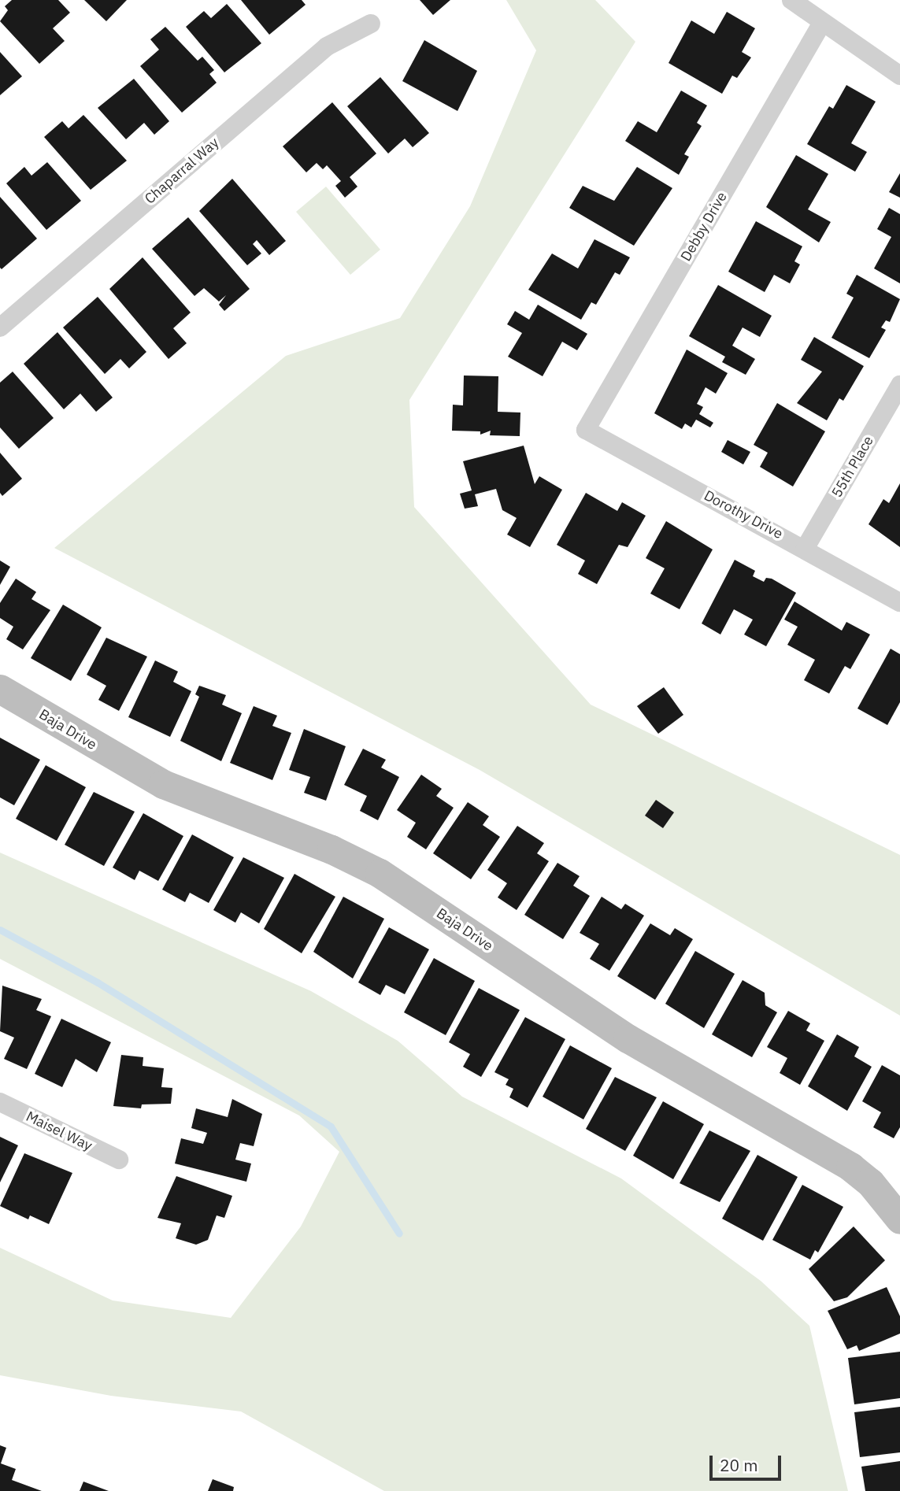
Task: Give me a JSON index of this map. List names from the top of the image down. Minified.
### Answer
{"streets":{"street":["Chaparral Way","Debby Drive","55th Place","Dorothy Drive","Baja Drive","Maisel Way"]},"crossings":[["Debby Drive","Dorothy Drive"],["55th Place","Dorothy Drive"]],"scale_bar":"20 m"}
